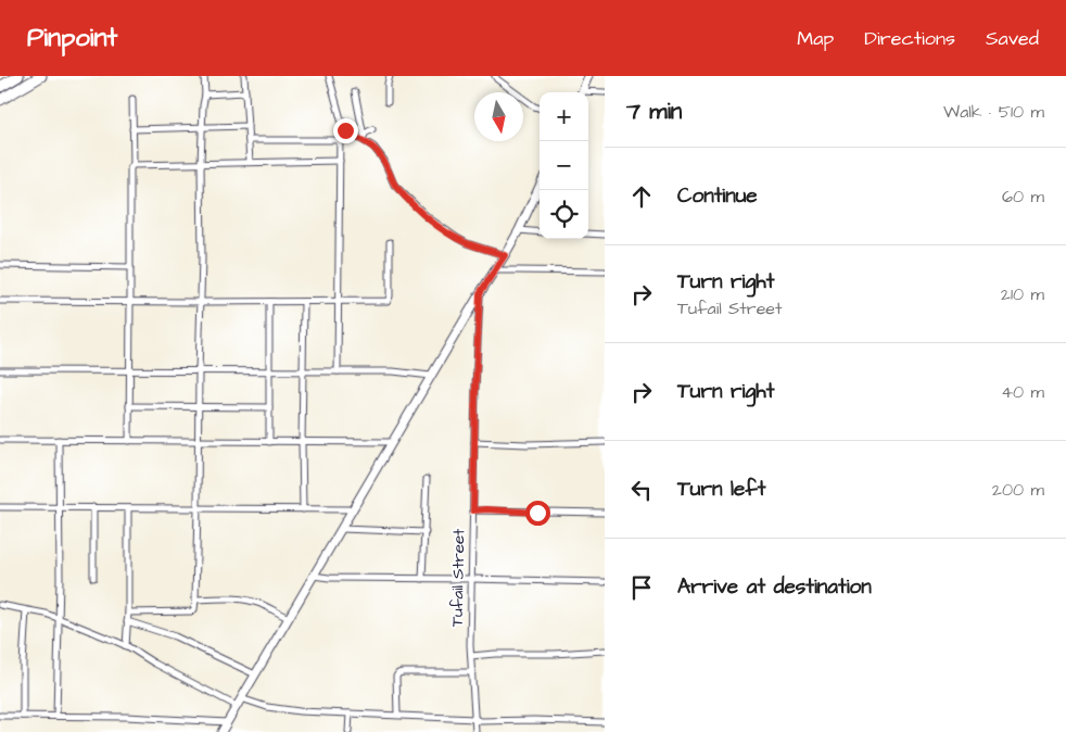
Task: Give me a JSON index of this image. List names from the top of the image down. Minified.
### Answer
{"streets":{"street":["Tufail Street"]},"north":"bottom","page":{"header":"Pinpoint","nav":["Map","Directions","Saved"],"heading":["7 min","Walk · 510 m"],"map_buttons":["+","−"],"list":[["Continue","60 m"],["Turn right","Tufail Street","210 m"],["Turn right","40 m"],["Turn left","200 m"],"Arrive at destination"]}}
